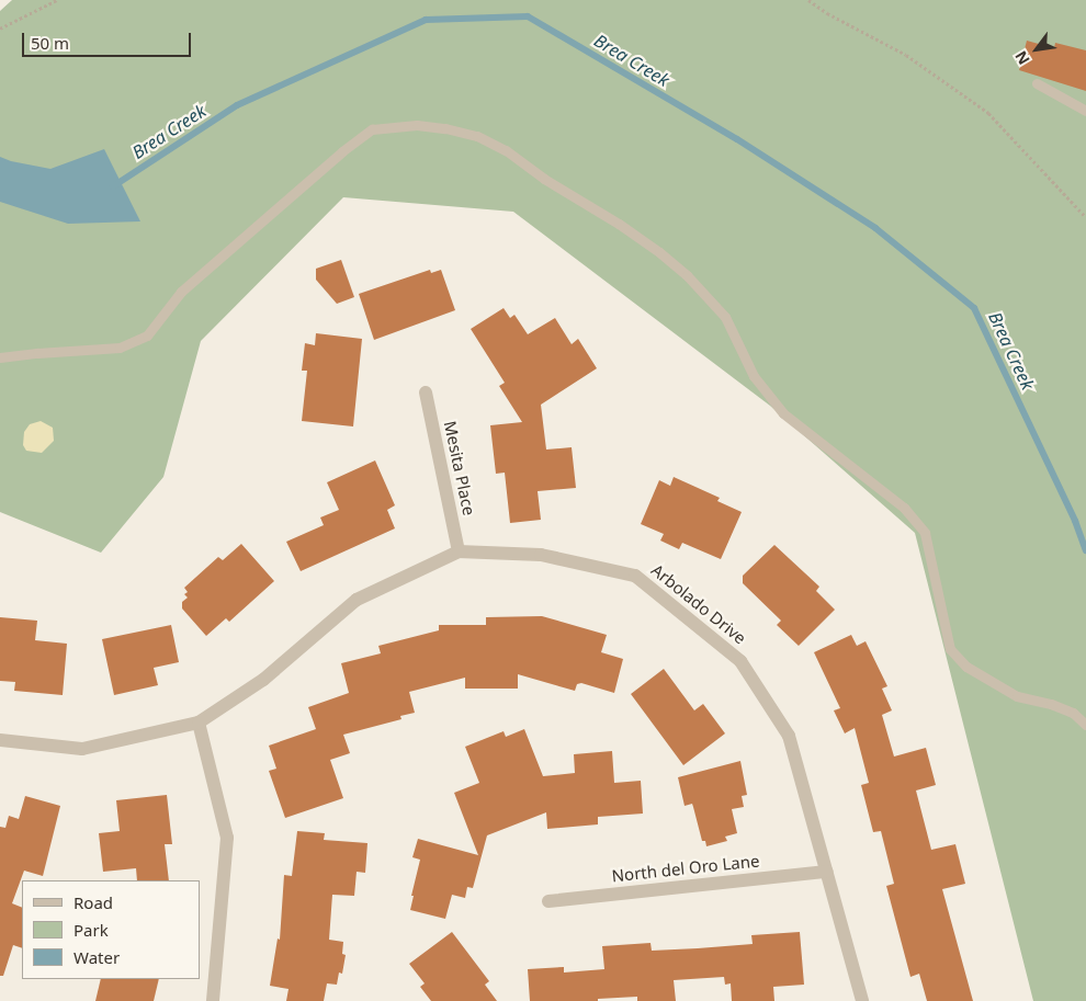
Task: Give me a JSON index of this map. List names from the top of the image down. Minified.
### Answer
{"streets":{"street":["Mesita Place","Arbolado Drive","North del Oro Lane"]},"crossings":[["Mesita Place","Arbolado Drive"],["Arbolado Drive","North del Oro Lane"]],"water":["Brea Creek"],"legend":["Road","Park","Water"],"scale_bar":"50 m","north":"bottom left"}
